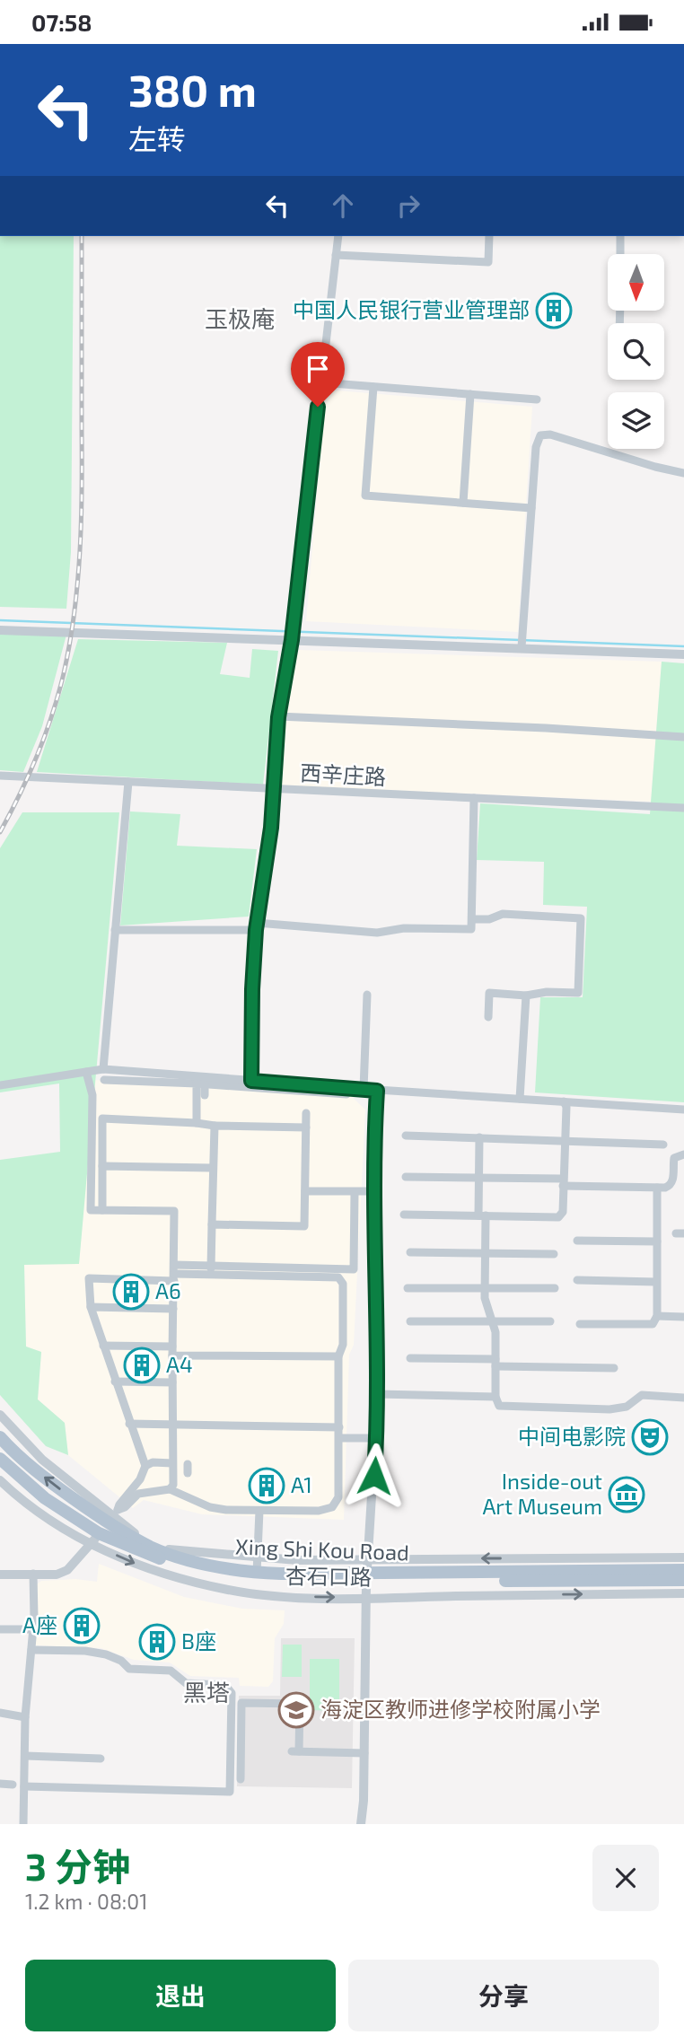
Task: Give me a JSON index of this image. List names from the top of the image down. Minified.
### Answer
{"streets":{"main road":["Xing Shi Kou Road"],"street":["西辛庄路","杏石口路"]},"crossings":[["Xing Shi Kou Road","杏石口路"]],"districts":["玉极庵","黑塔"],"places":{"building":["中国人民银行营业管理部","A6","A4","A1","A座","B座"],"theatre":["中间电影院"],"museum":["Inside-out Art Museum"],"school or university":["海淀区教师进修学校附属小学"]},"north":"bottom","page":{"status":"07:58","turn":["380 m","左转"],"heading":["3 分钟","1.2 km · 08:01"],"buttons":["退出","分享"]}}
